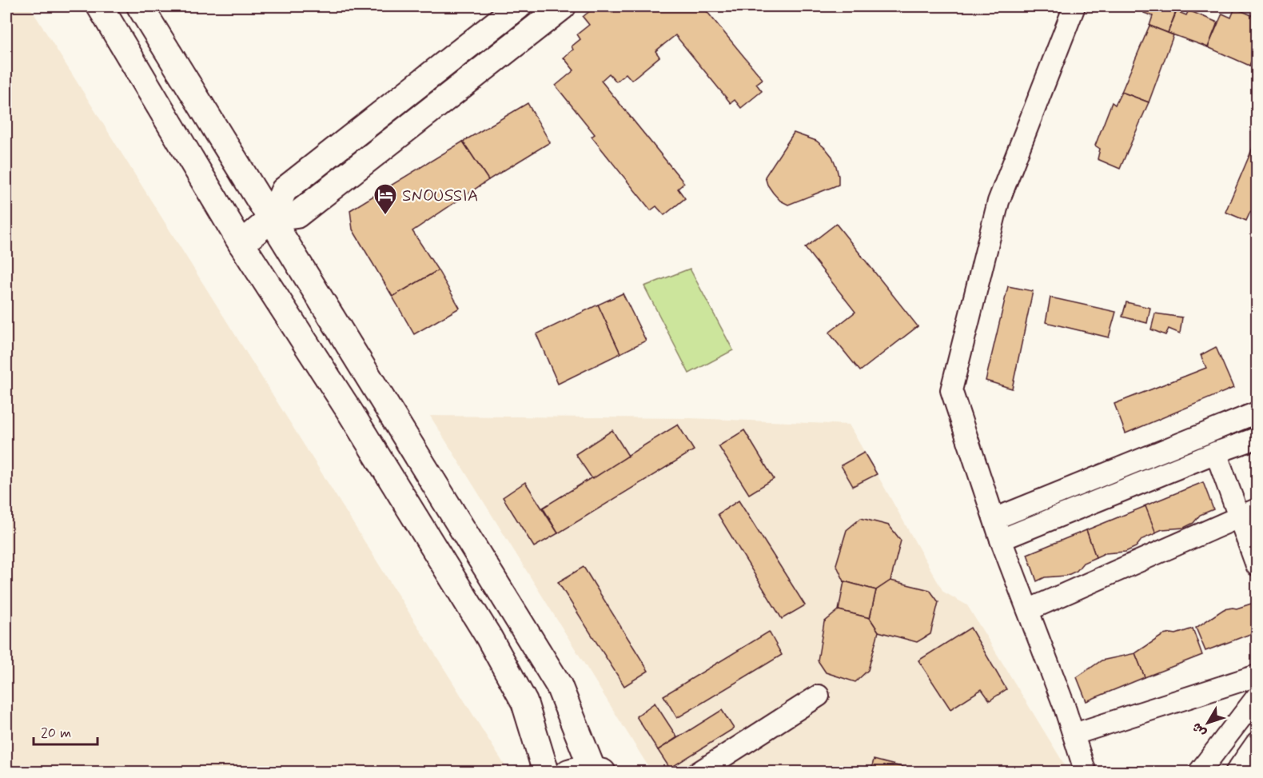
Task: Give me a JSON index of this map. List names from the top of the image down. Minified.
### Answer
{"places":{"hotel":["SNOUSSIA"]},"scale_bar":"20 m","north":"bottom left"}
